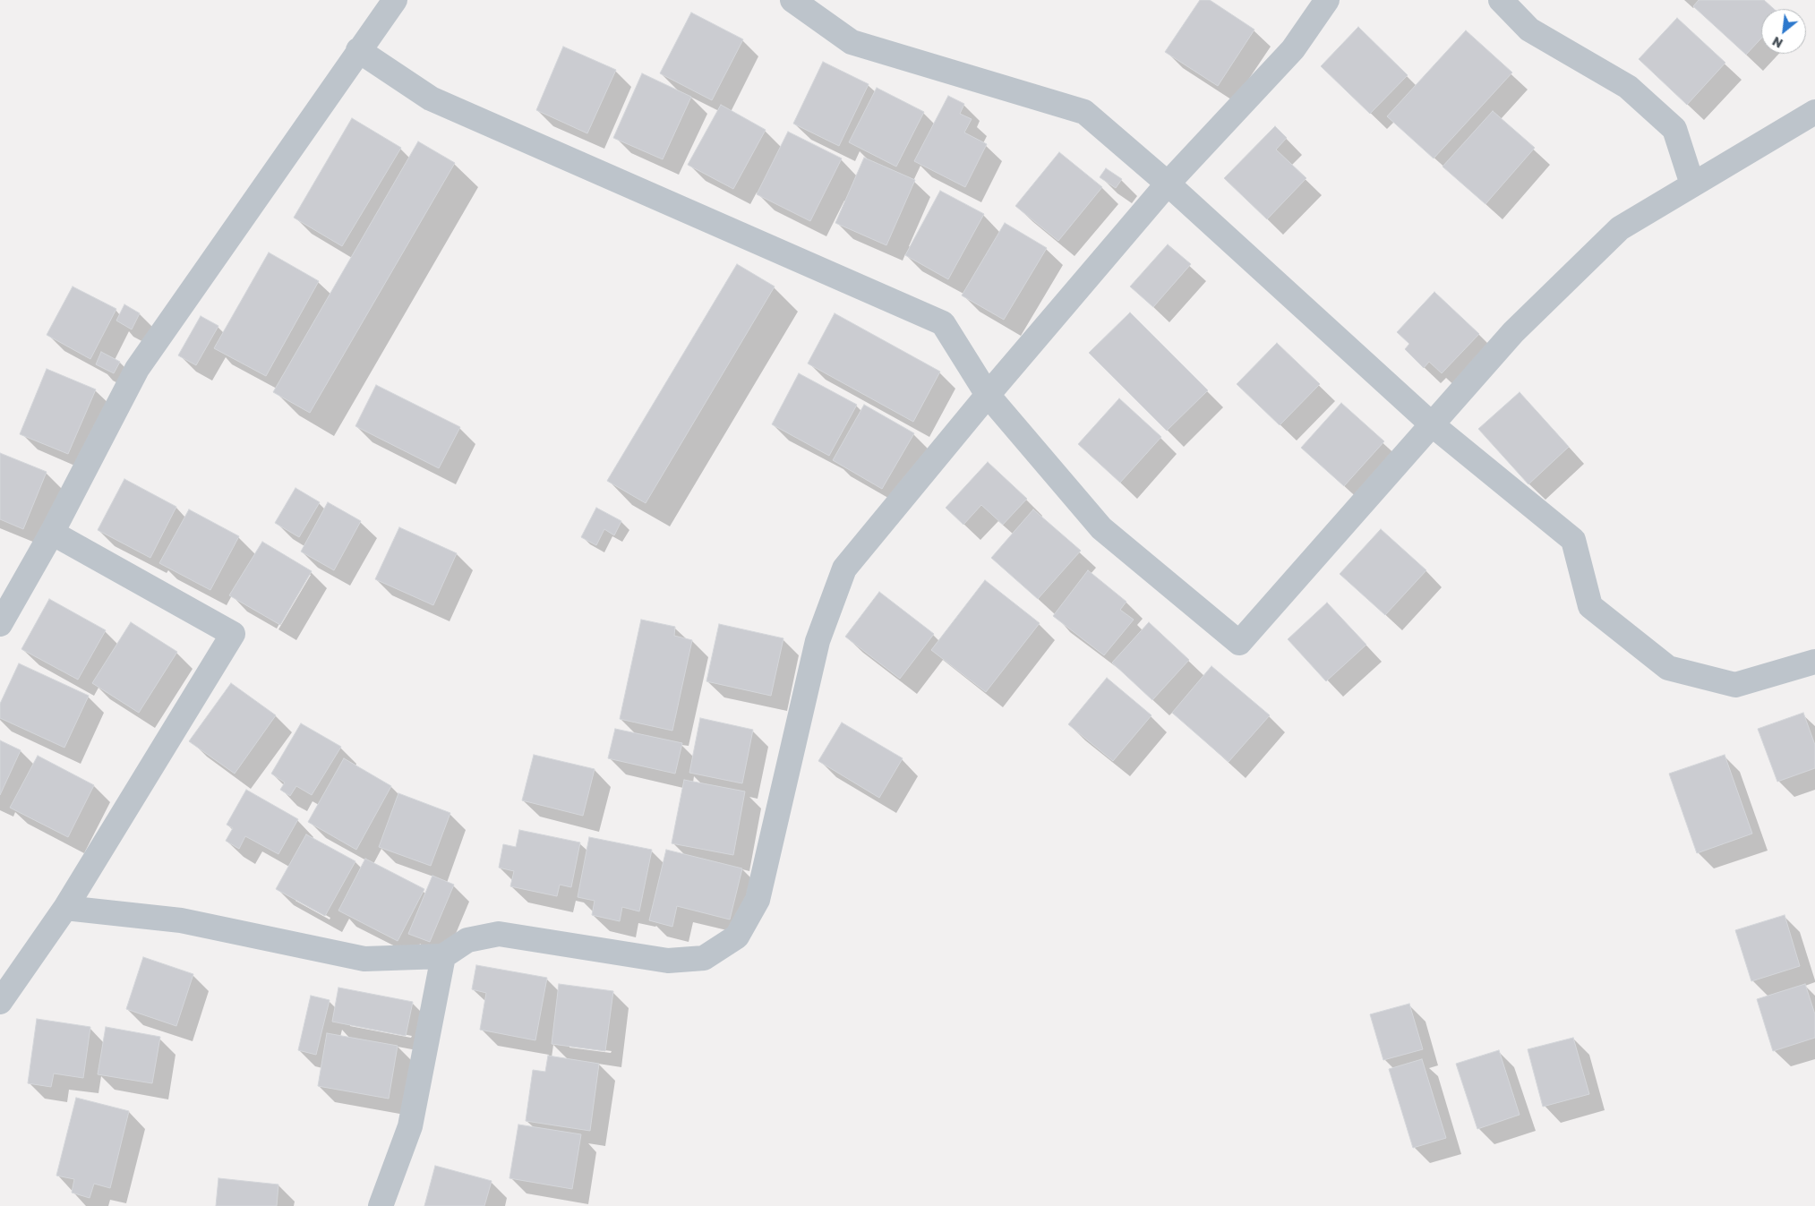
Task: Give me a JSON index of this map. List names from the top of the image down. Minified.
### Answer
{"north":"bottom left"}
